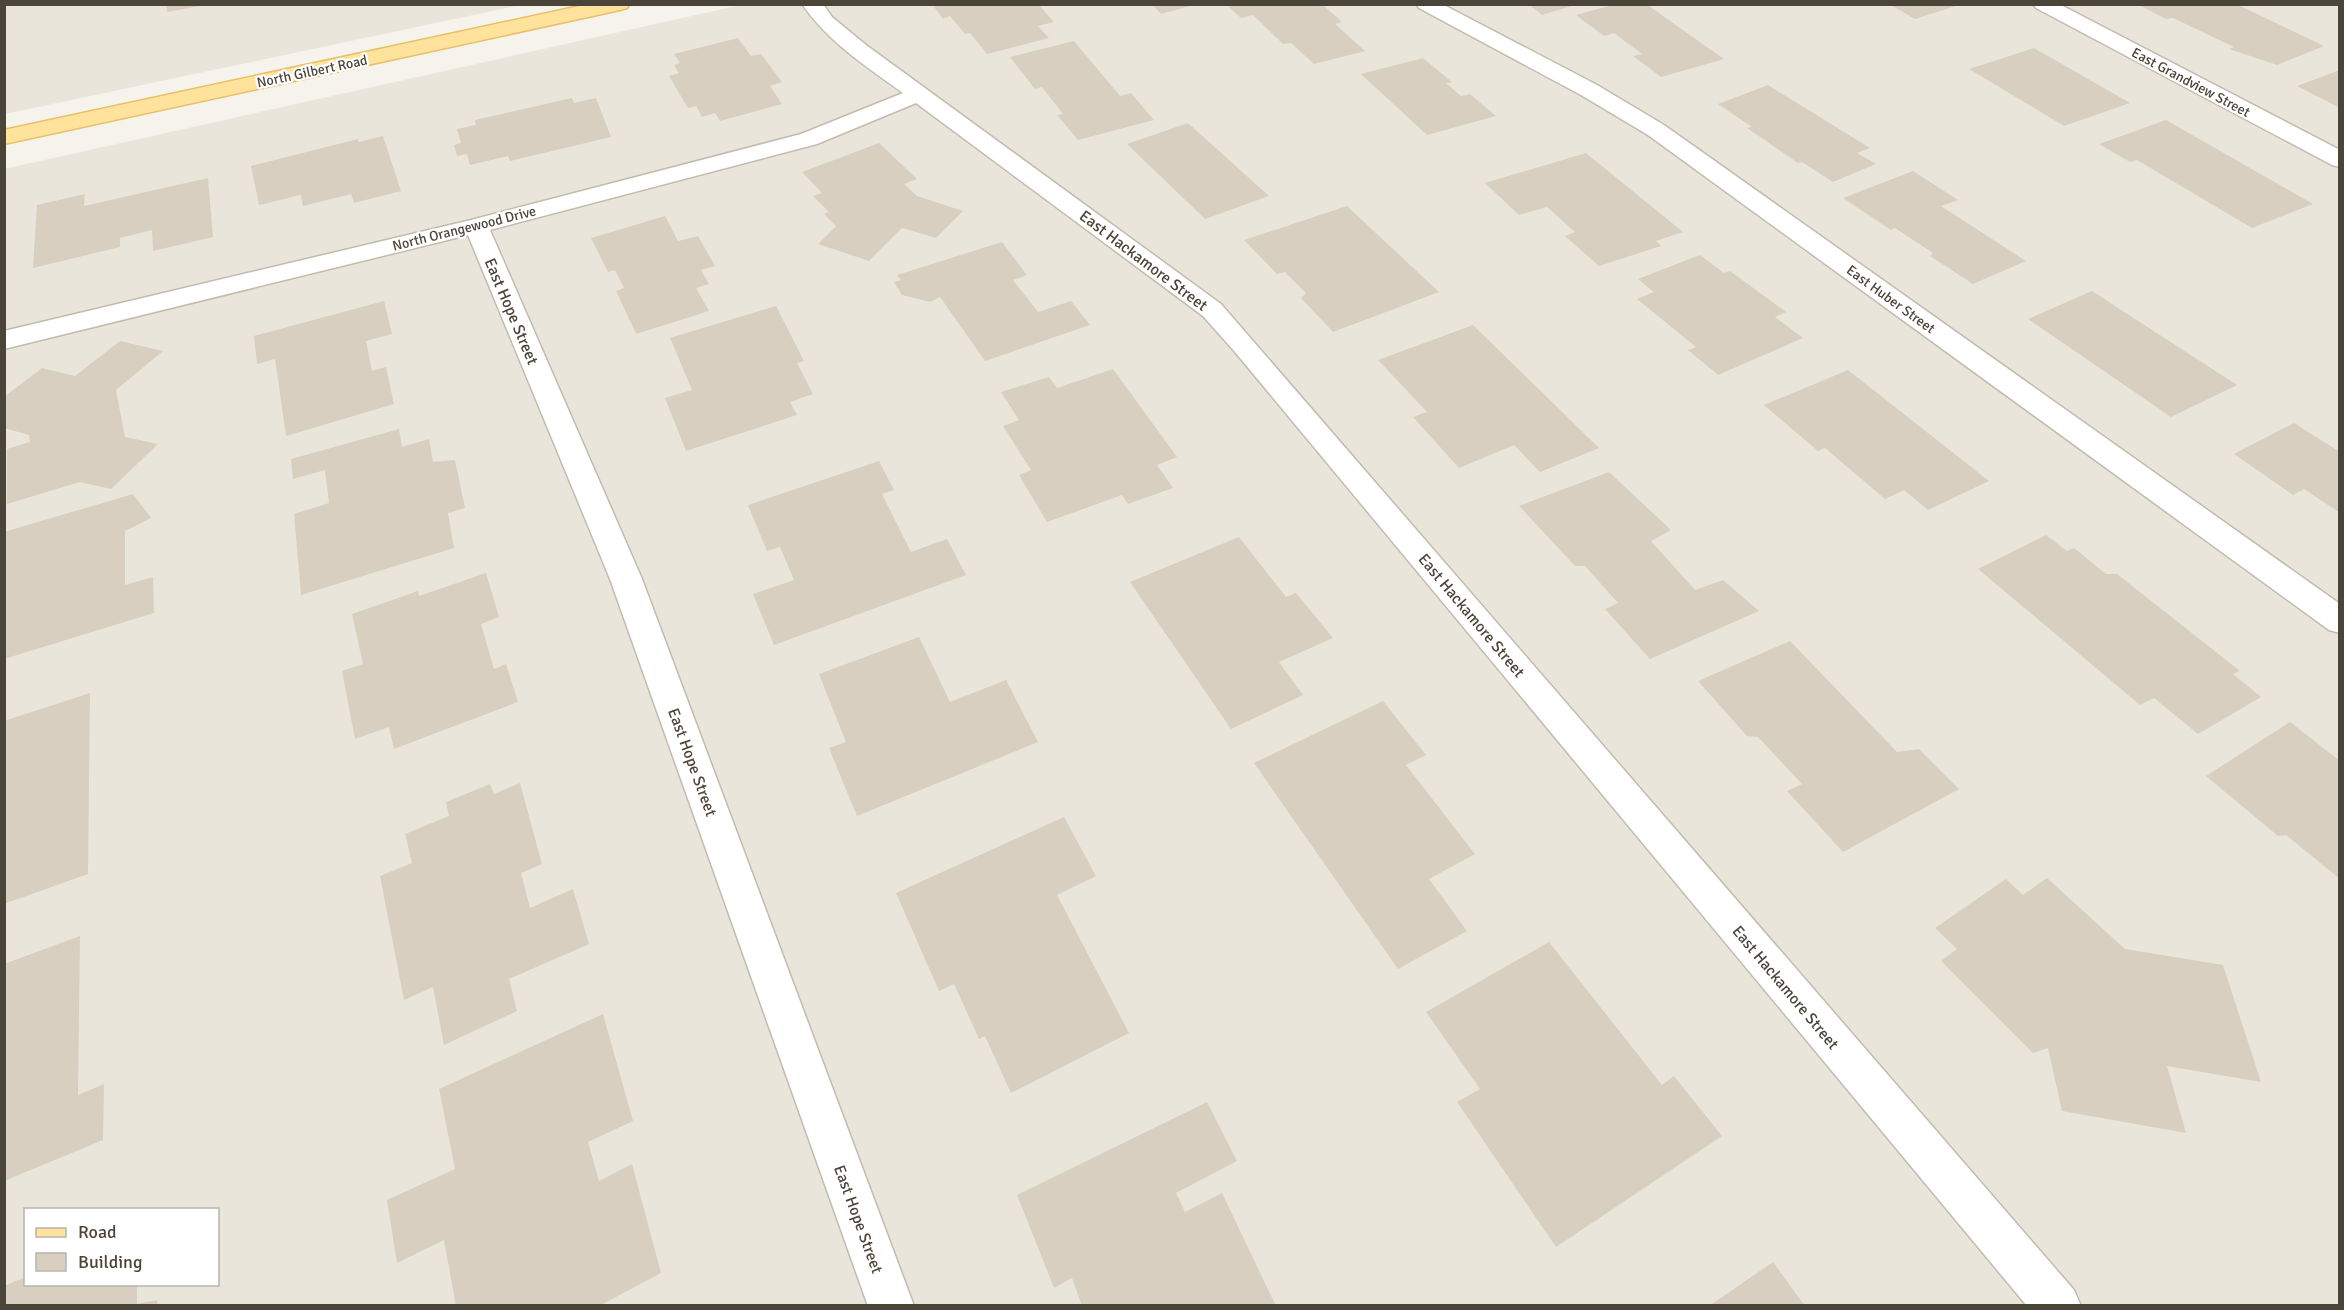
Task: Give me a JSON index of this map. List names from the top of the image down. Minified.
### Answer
{"streets":{"main road":["North Gilbert Road"],"street":["East Grandview Street","North Orangewood Drive","East Hackamore Street","East Huber Street","East Hope Street"]},"crossings":[["North Orangewood Drive","East Hackamore Street"],["North Orangewood Drive","East Hope Street"]],"legend":["Road","Building"]}
